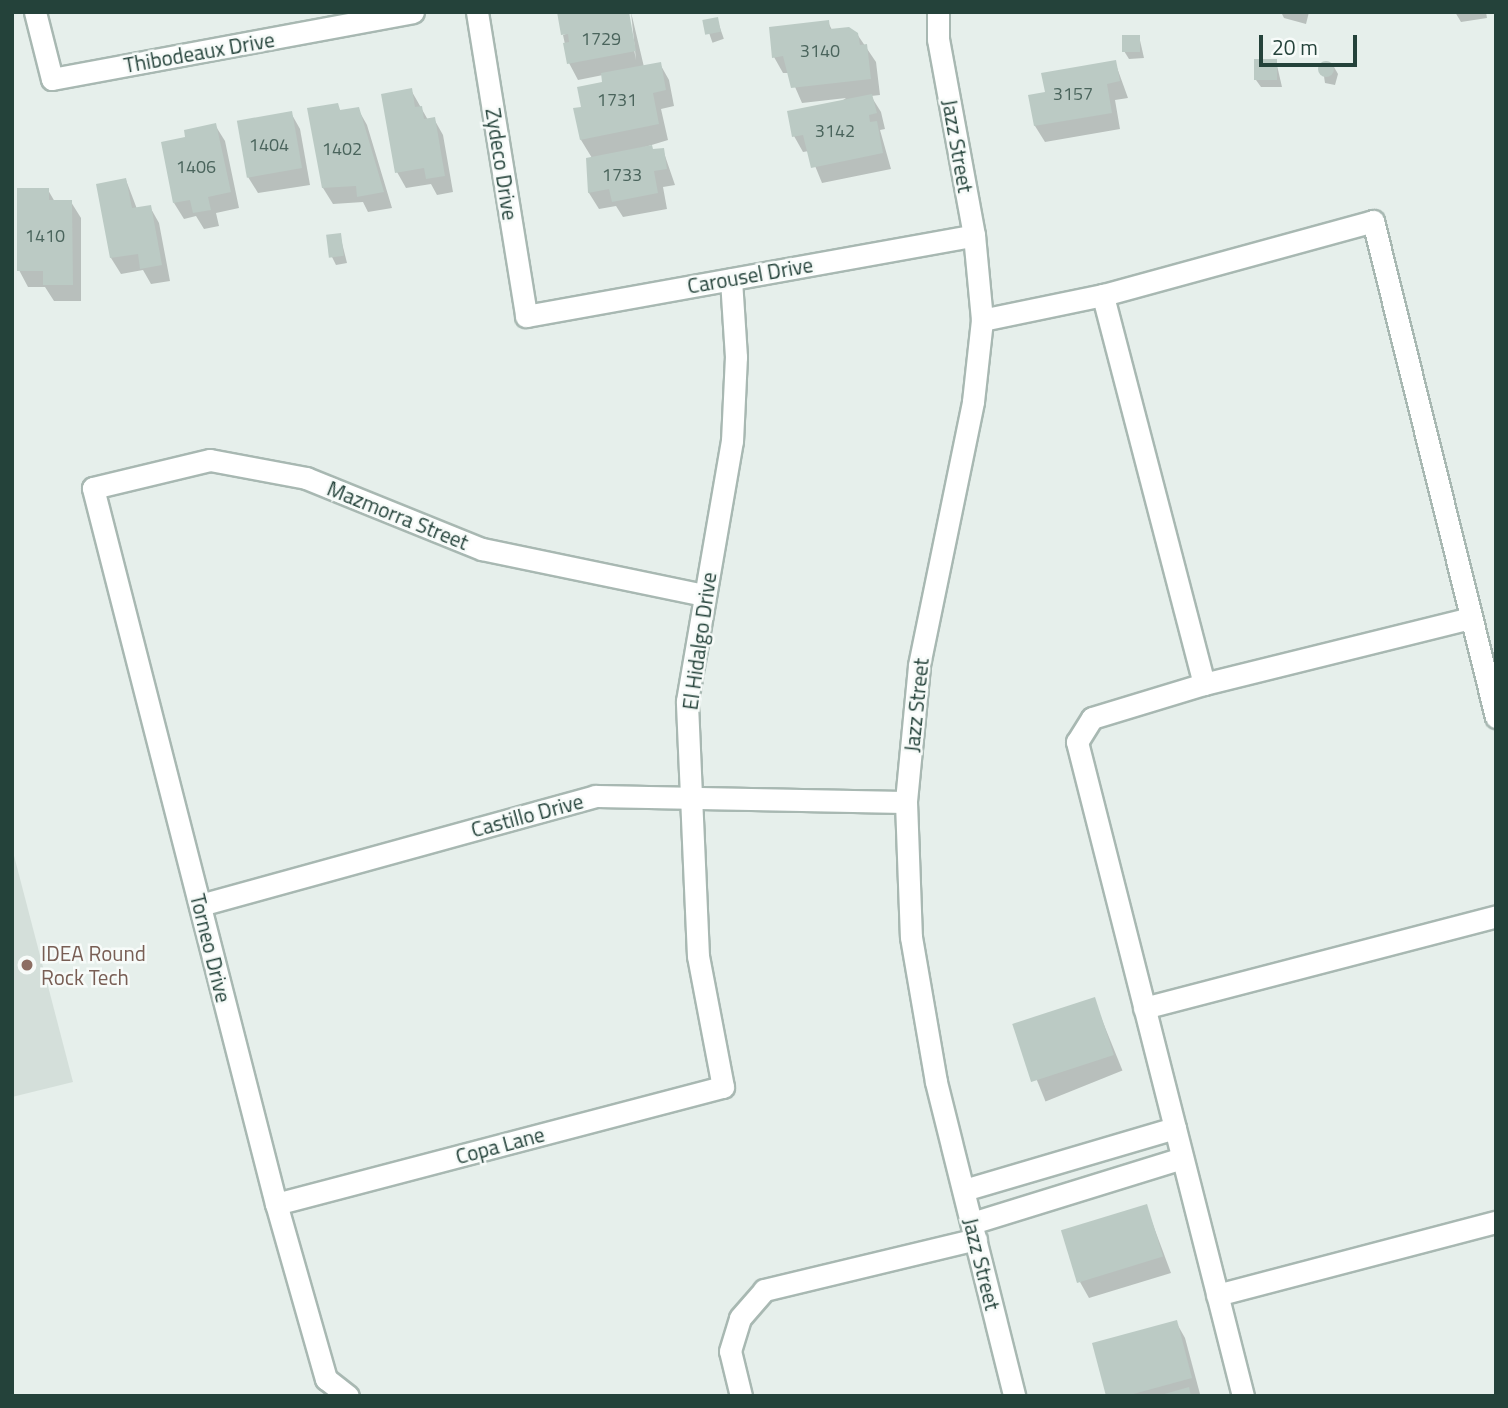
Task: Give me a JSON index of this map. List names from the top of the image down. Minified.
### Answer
{"streets":{"street":["Thibodeaux Drive","Jazz Street","Zydeco Drive","Carousel Drive","Mazmorra Street","El Hidalgo Drive","Castillo Drive","Torneo Drive","Copa Lane"]},"crossings":[["Jazz Street","Carousel Drive"],["Jazz Street","Castillo Drive"],["Zydeco Drive","Carousel Drive"],["Carousel Drive","El Hidalgo Drive"],["Mazmorra Street","El Hidalgo Drive"],["Mazmorra Street","Torneo Drive"],["El Hidalgo Drive","Castillo Drive"],["El Hidalgo Drive","Copa Lane"],["Castillo Drive","Torneo Drive"],["Torneo Drive","Copa Lane"]],"places":["IDEA Round Rock Tech"],"house_numbers":["1729","3140","3157","1731","3142","1404","1402","1406","1733","1410"],"scale_bar":"20 m"}
